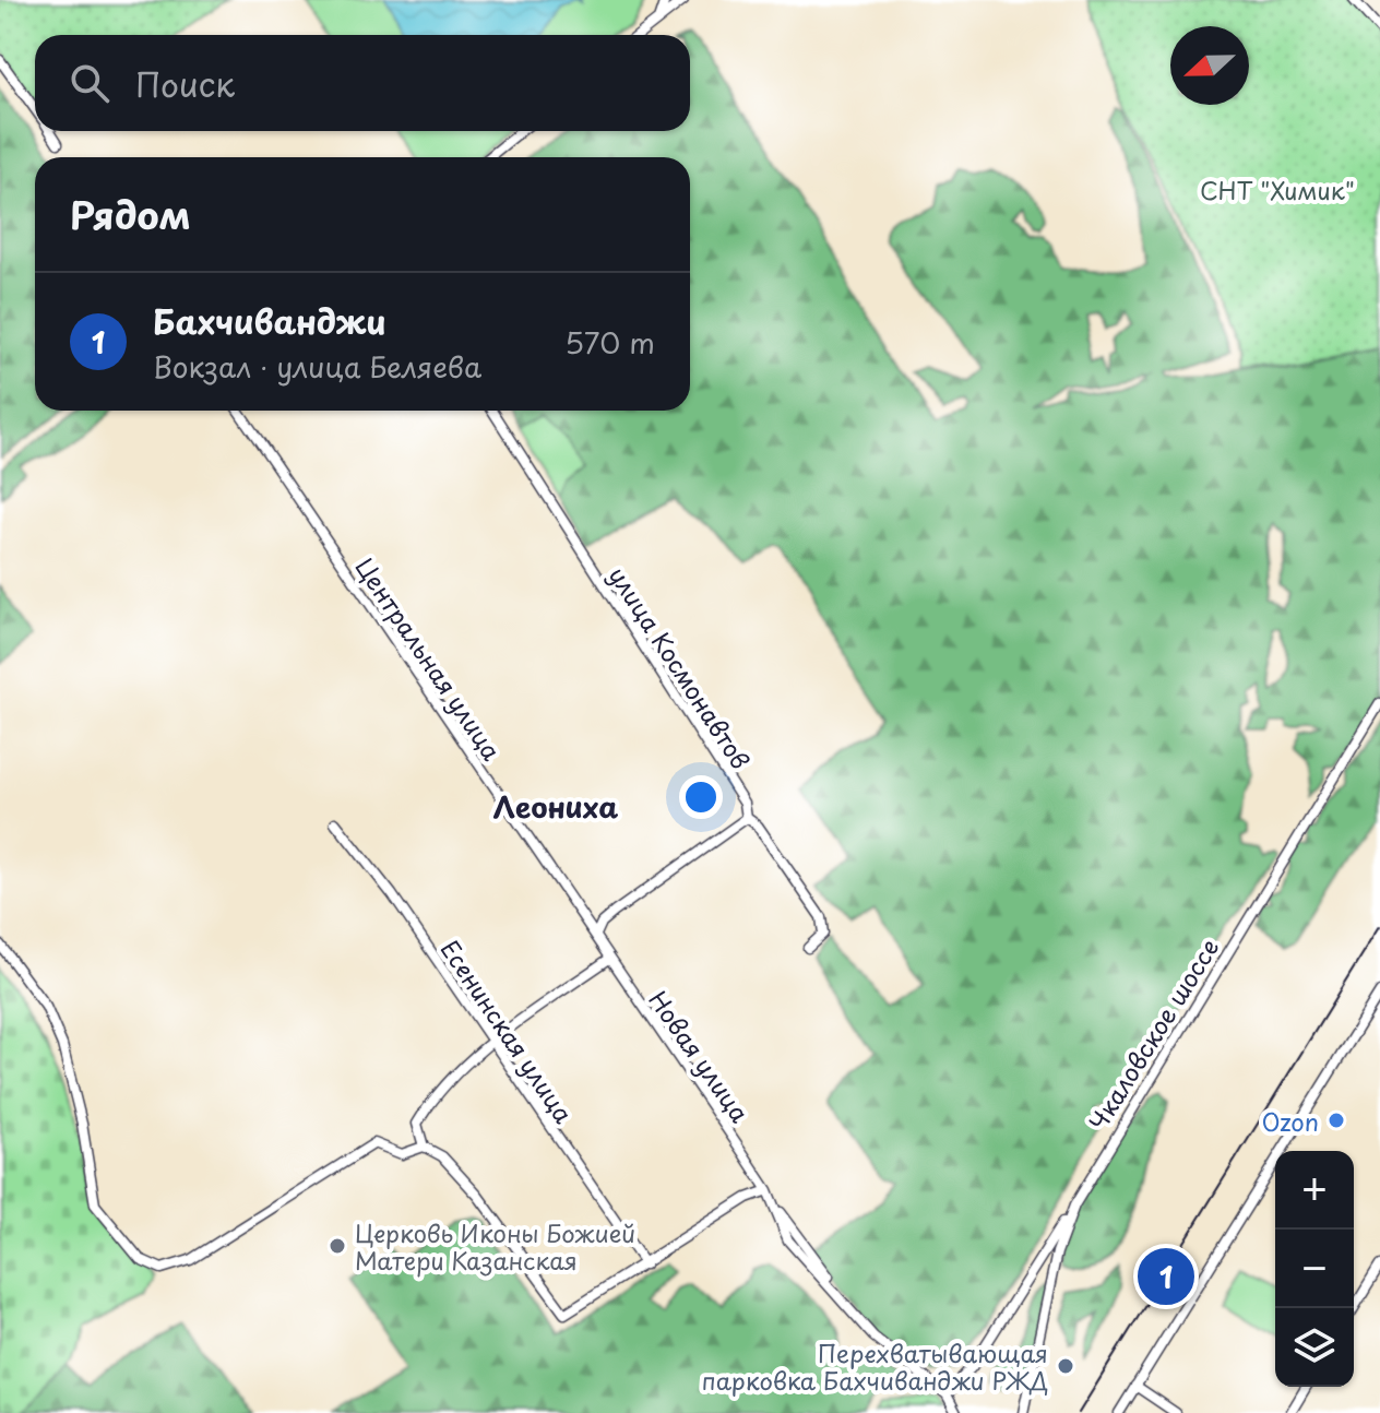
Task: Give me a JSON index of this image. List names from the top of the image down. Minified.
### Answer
{"streets":{"street":["Центральная улица","улица Космонавтов","Есенинская улица","Чкаловское шоссе","Новая улица"]},"crossings":[["Центральная улица","Новая улица"]],"districts":["Леониха"],"parks":["СНТ \"Химик\""],"places":["Ozon","Церковь Иконы Божией Матери Казанская","Перехватывающая парковка Бахчиванджи РЖД"],"north":"left","page":{"search":"Поиск","heading":"Рядом","list":[{"mark":"1","name":"Бахчиванджи","note":"Вокзал · улица Беляева","value":"570 m"}],"map_buttons":["+","−"],"pins":"1"}}
